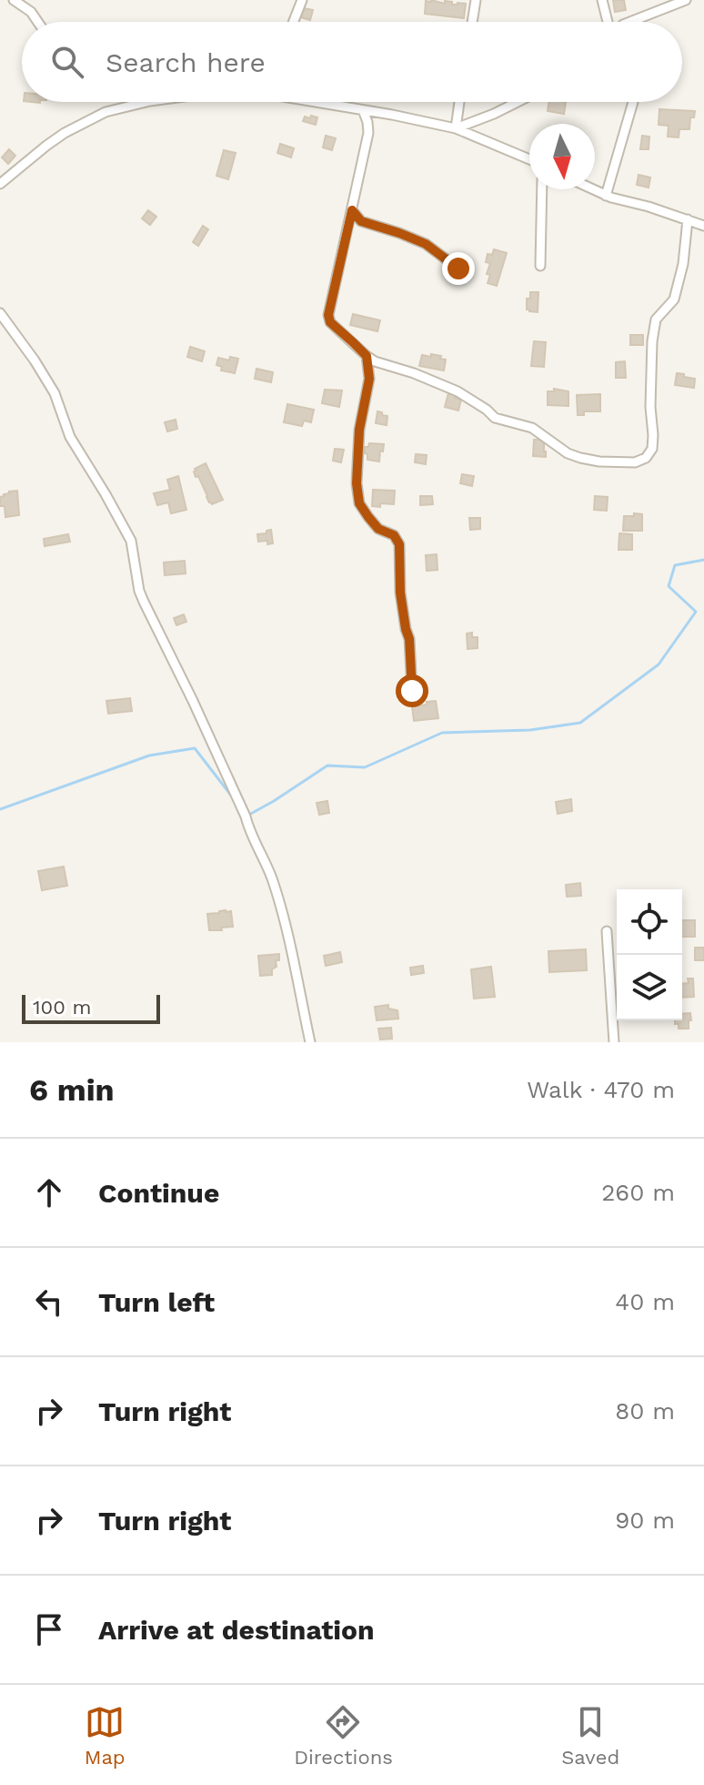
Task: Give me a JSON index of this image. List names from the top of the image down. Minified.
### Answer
{"scale_bar":"100 m","north":"bottom","page":{"search":"Search here","scale":"100 m","heading":["6 min","Walk · 470 m"],"list":[["Continue","260 m"],["Turn left","40 m"],["Turn right","80 m"],["Turn right","90 m"],"Arrive at destination"],"nav":["Map","Directions","Saved"]}}
